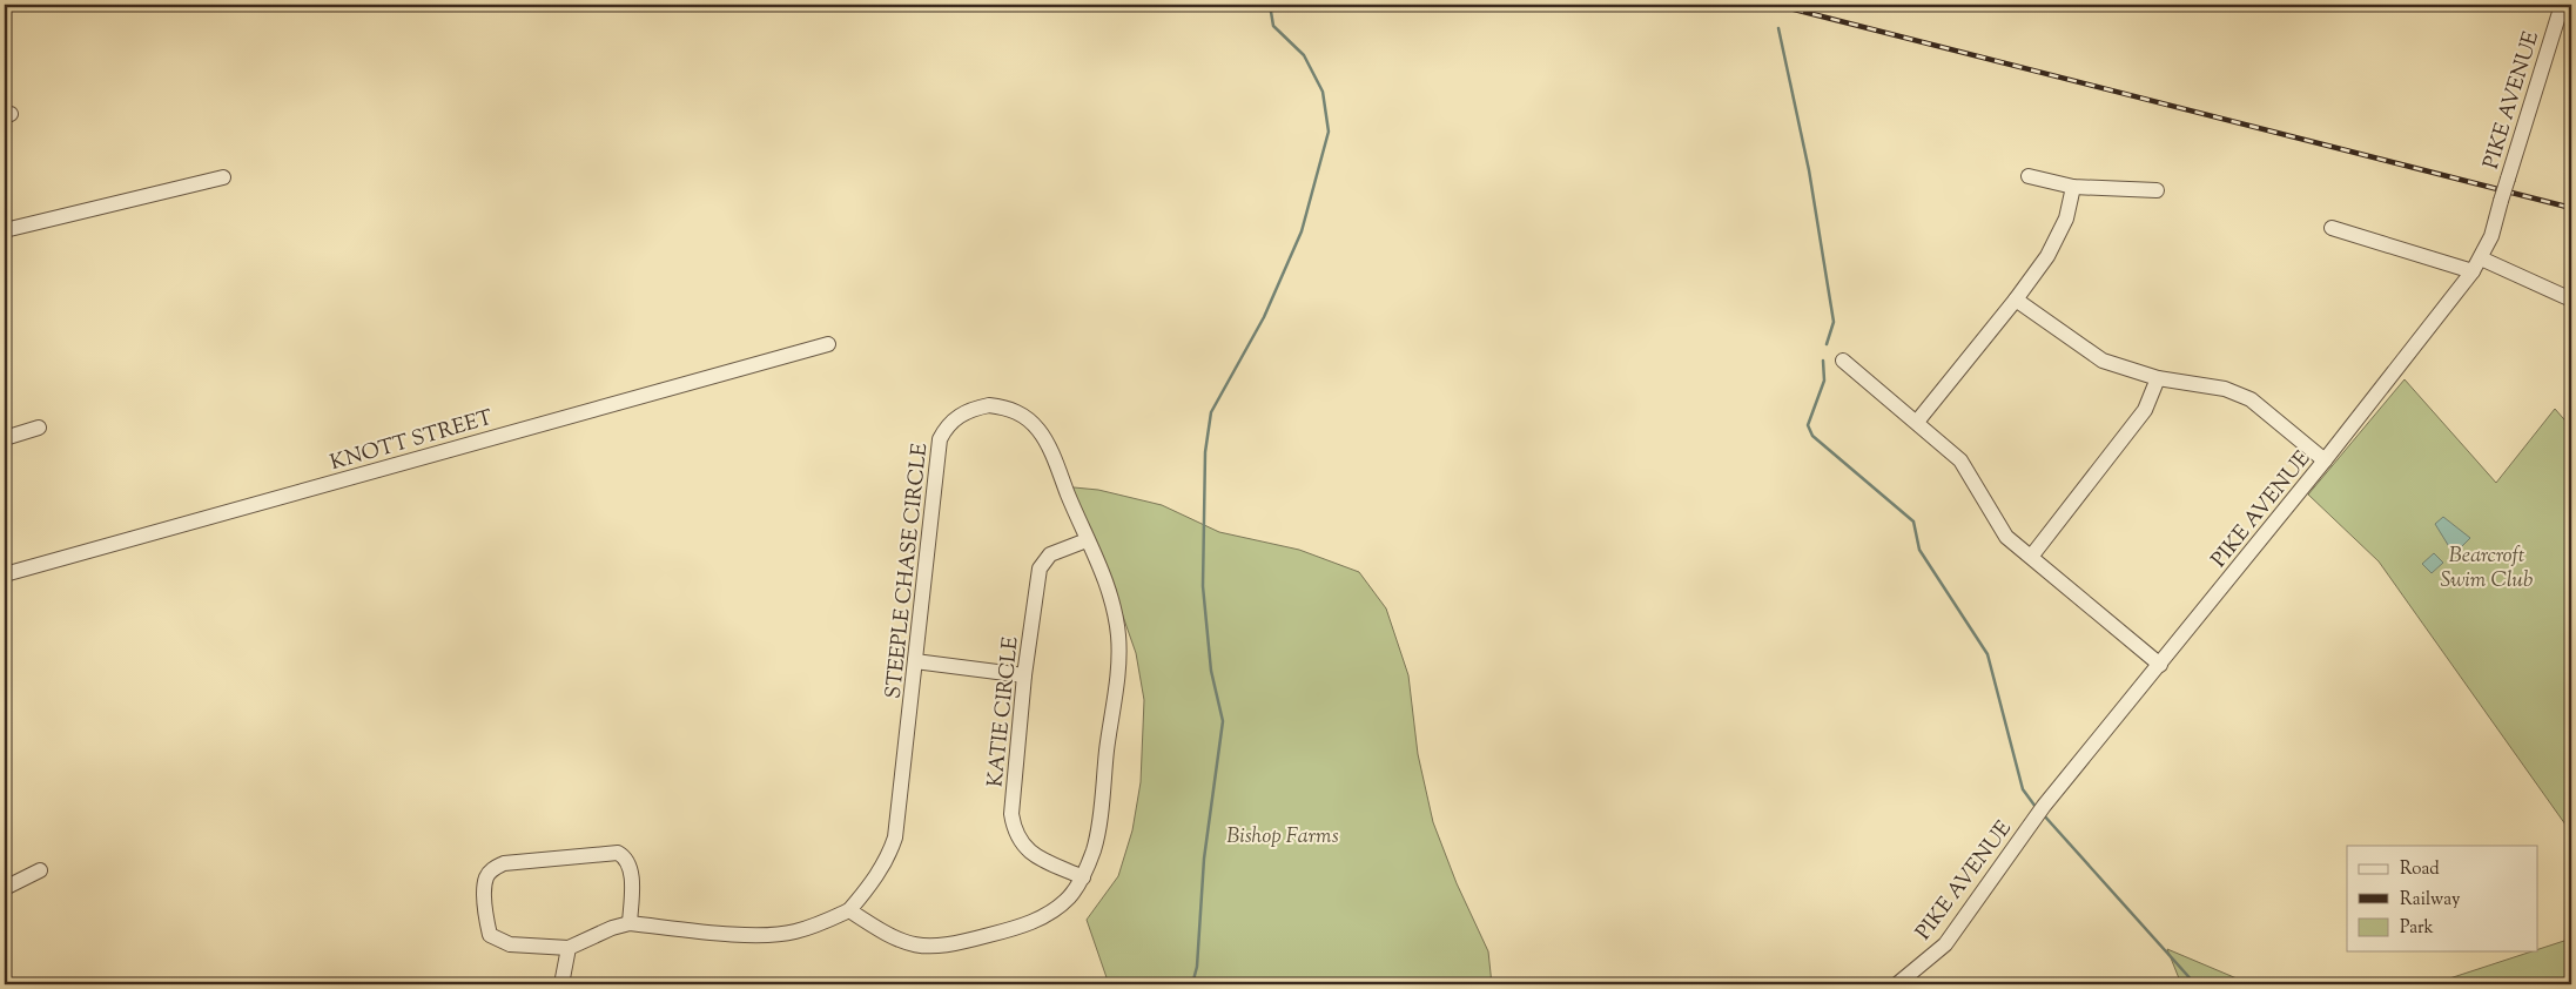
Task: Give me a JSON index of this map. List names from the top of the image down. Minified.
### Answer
{"streets":{"street":["PIKE AVENUE","KNOTT STREET","STEEPLE CHASE CIRCLE","KATIE CIRCLE"]},"crossings":[["STEEPLE CHASE CIRCLE","KATIE CIRCLE"]],"parks":["Bearcroft Swim Club","Bishop Farms"],"legend":["Road","Railway","Park"]}
